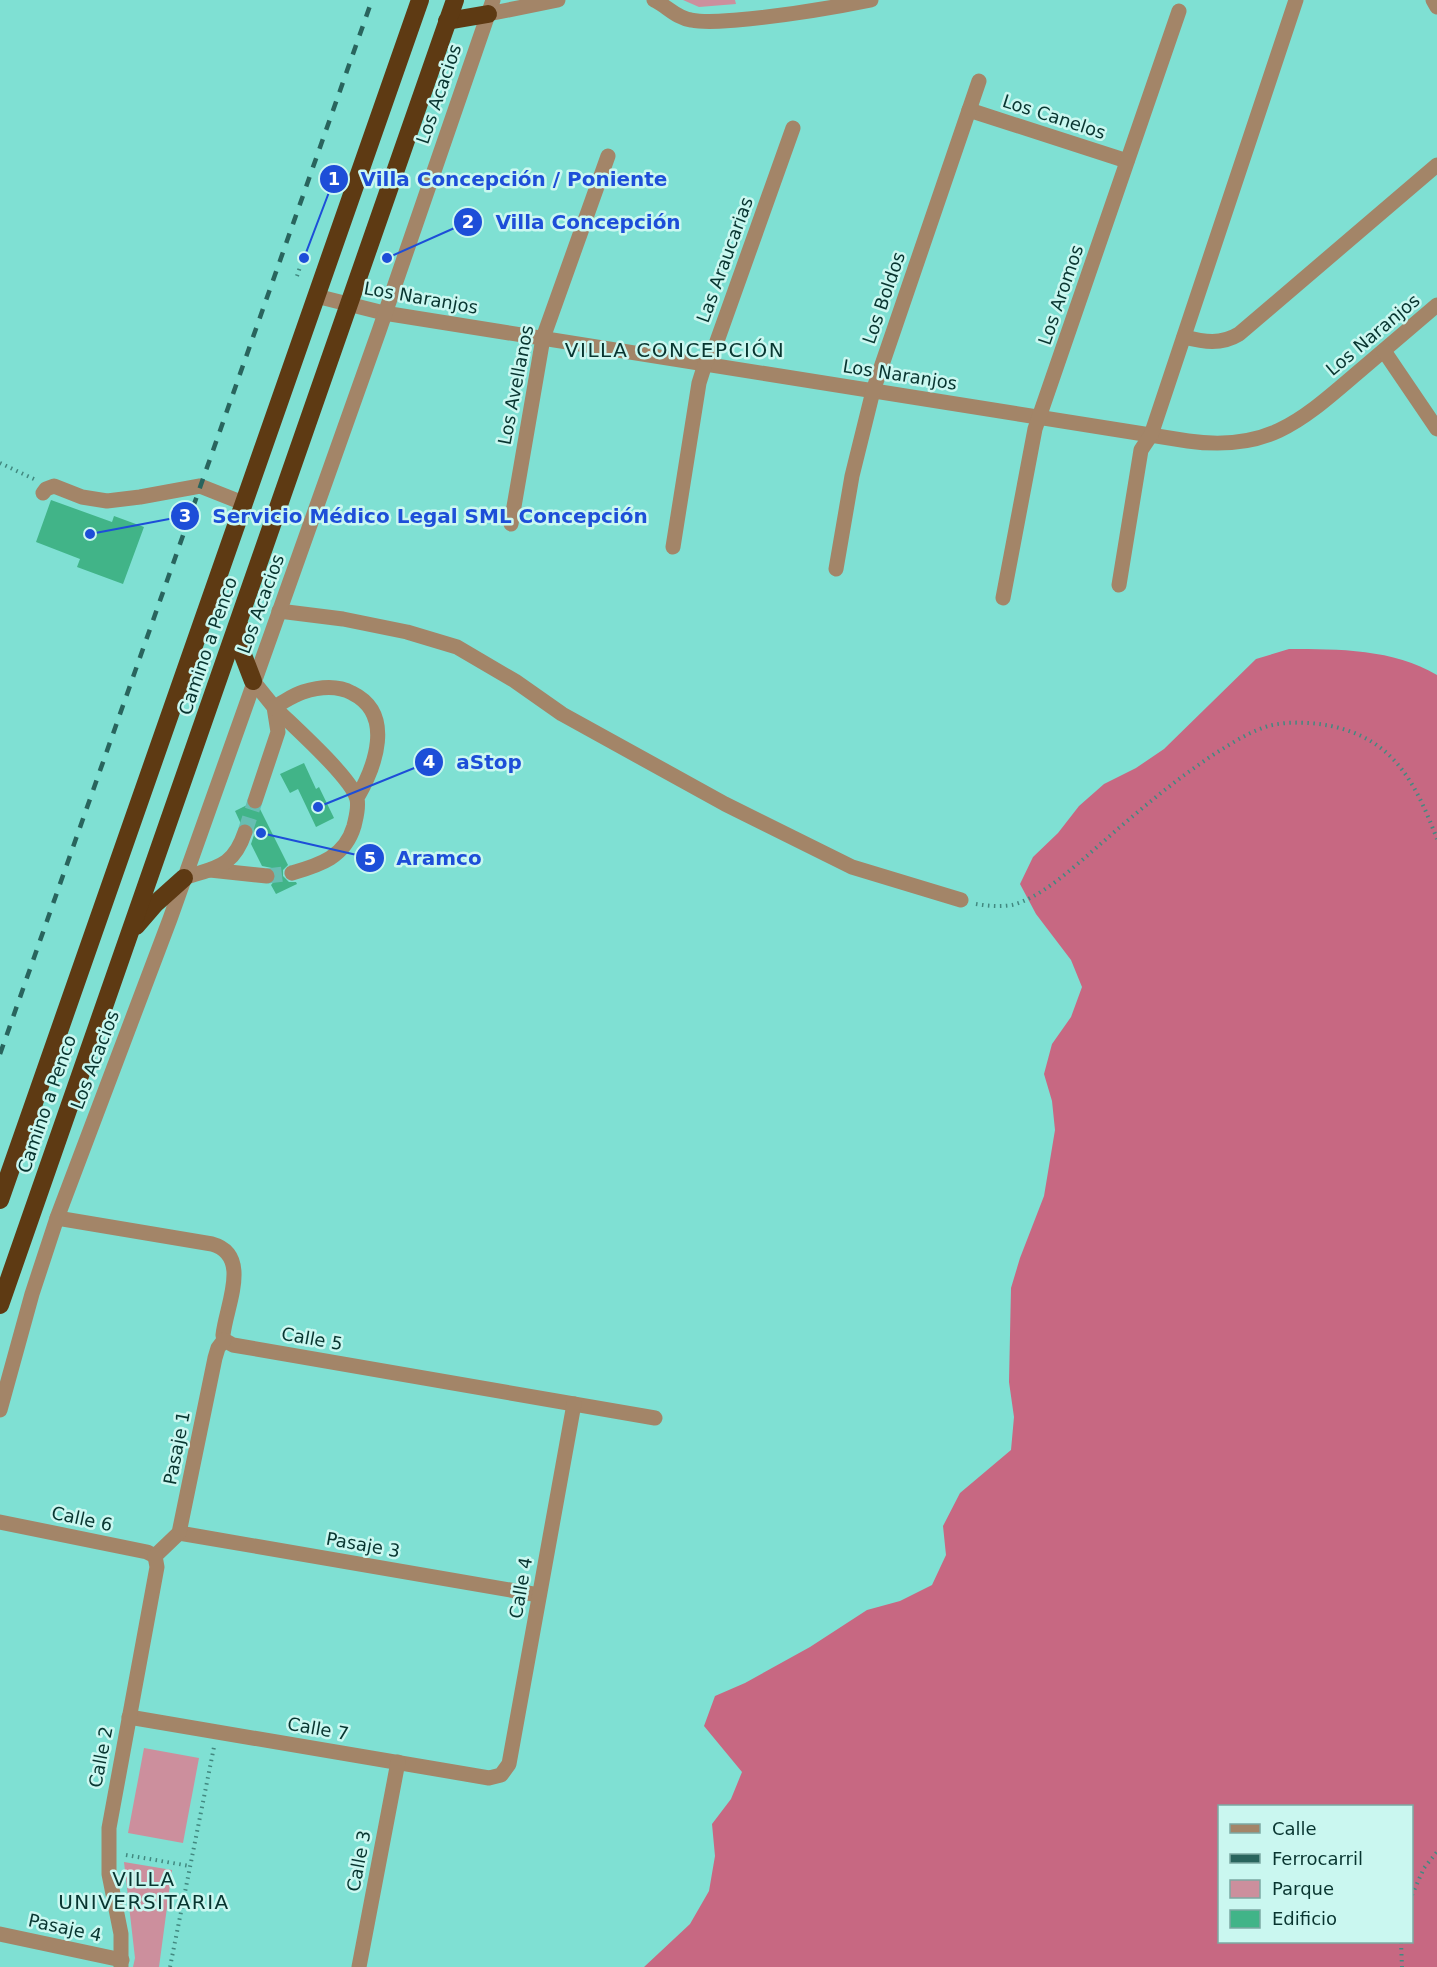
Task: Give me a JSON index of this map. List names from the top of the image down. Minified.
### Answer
{"streets":{"highway":["Camino a Penco"],"street":["Los Acacios","Los Canelos","Las Araucarias","Los Aromos","Los Naranjos","Los Boldos","Los Avellanos","Calle 5","Pasaje 1","Calle 6","Pasaje 3","Calle 4","Calle 7","Calle 2","Calle 3","Pasaje 4"]},"crossings":[["Los Acacios","Los Naranjos"],["Los Canelos","Los Aromos"],["Los Canelos","Los Boldos"],["Las Araucarias","Los Naranjos"],["Los Aromos","Los Naranjos"],["Los Naranjos","Los Boldos"],["Los Naranjos","Los Avellanos"],["Los Naranjos","Camino a Penco"],["Calle 5","Pasaje 1"],["Calle 5","Calle 4"],["Pasaje 1","Pasaje 3"],["Calle 6","Calle 2"],["Pasaje 3","Calle 4"],["Calle 4","Calle 7"],["Calle 7","Calle 2"],["Calle 7","Calle 3"],["Calle 2","Pasaje 4"]],"districts":["VILLA CONCEPCIÓN","VILLA UNIVERSITARIA"],"places":["Villa Concepción / Poniente","Villa Concepción","Servicio Médico Legal SML Concepción","aStop","Aramco"],"legend":["Calle","Ferrocarril","Parque","Edificio"]}
